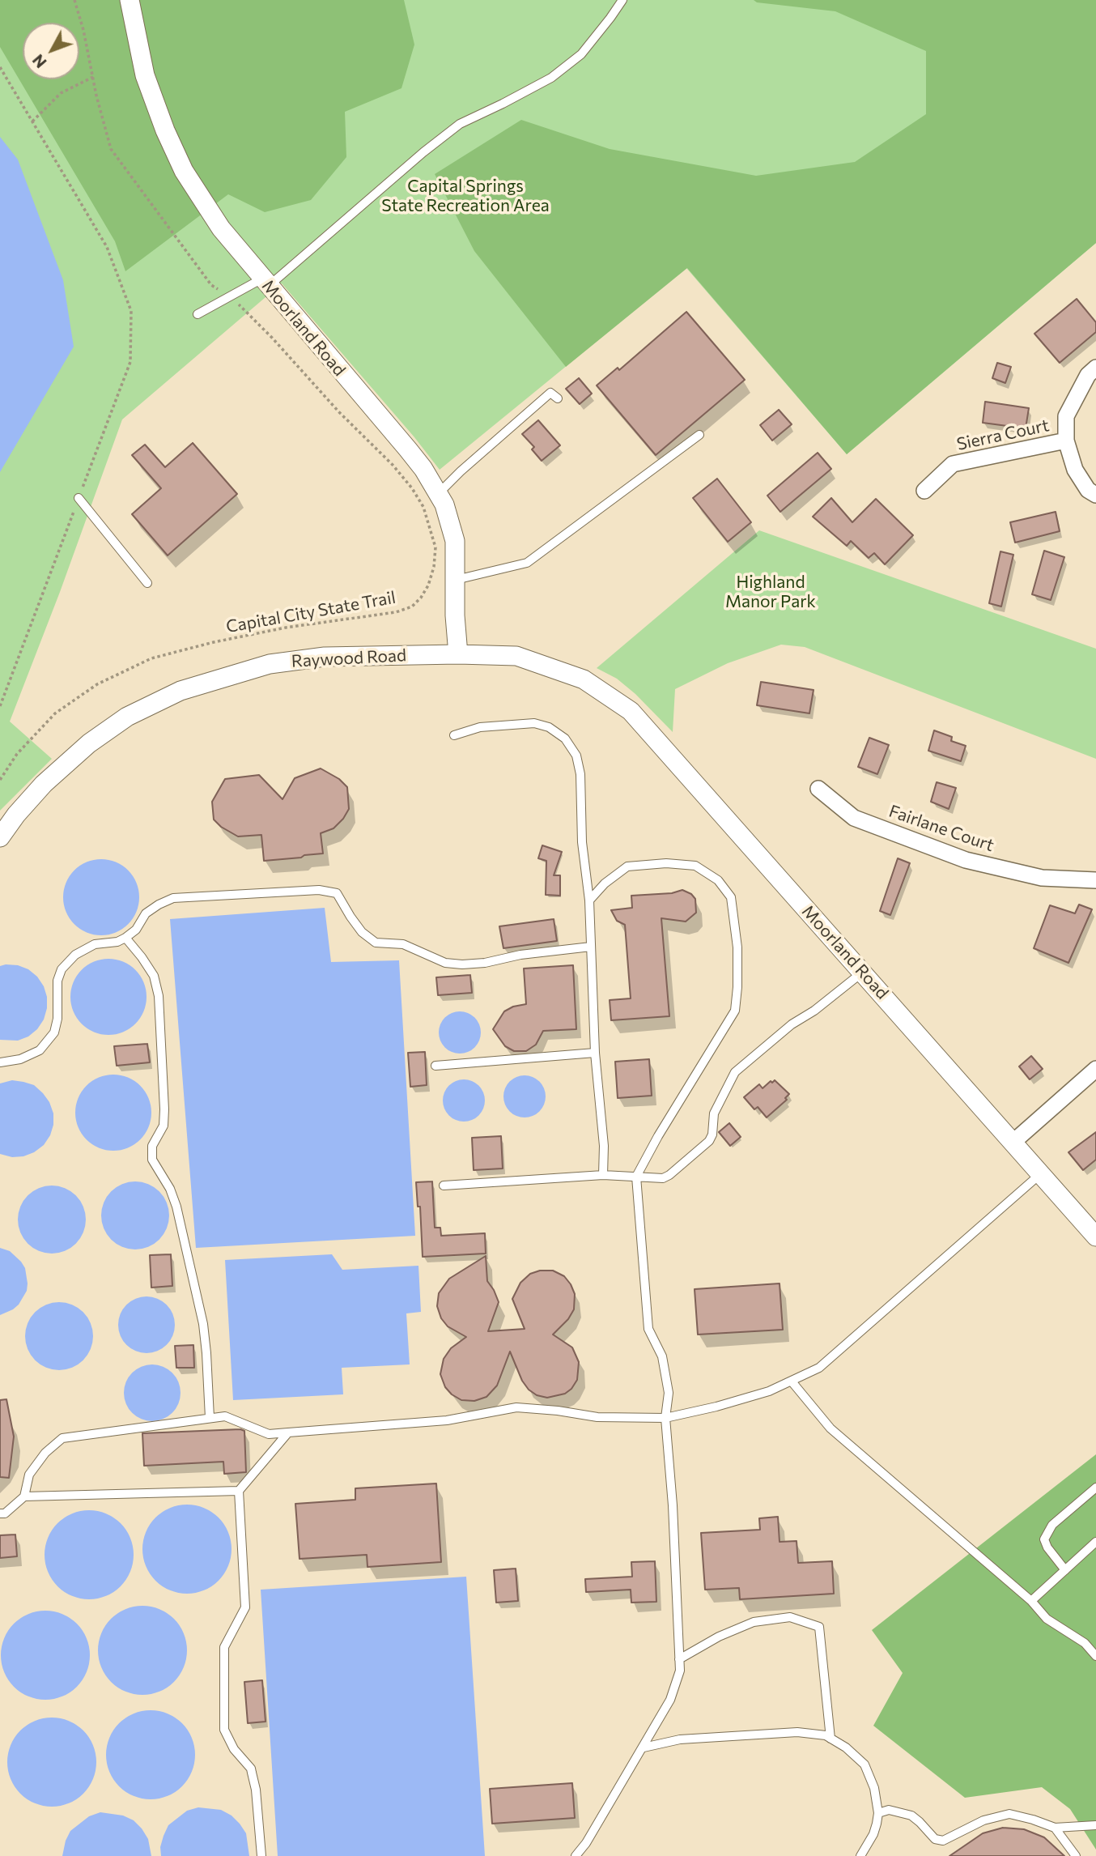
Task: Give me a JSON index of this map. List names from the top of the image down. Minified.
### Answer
{"streets":{"street":["Moorland Road","Sierra Court","Raywood Road","Fairlane Court"],"path":["Capital City State Trail"]},"crossings":[["Moorland Road","Raywood Road"]],"parks":["Capital Springs State Recreation Area","Highland Manor Park"],"north":"bottom left"}
